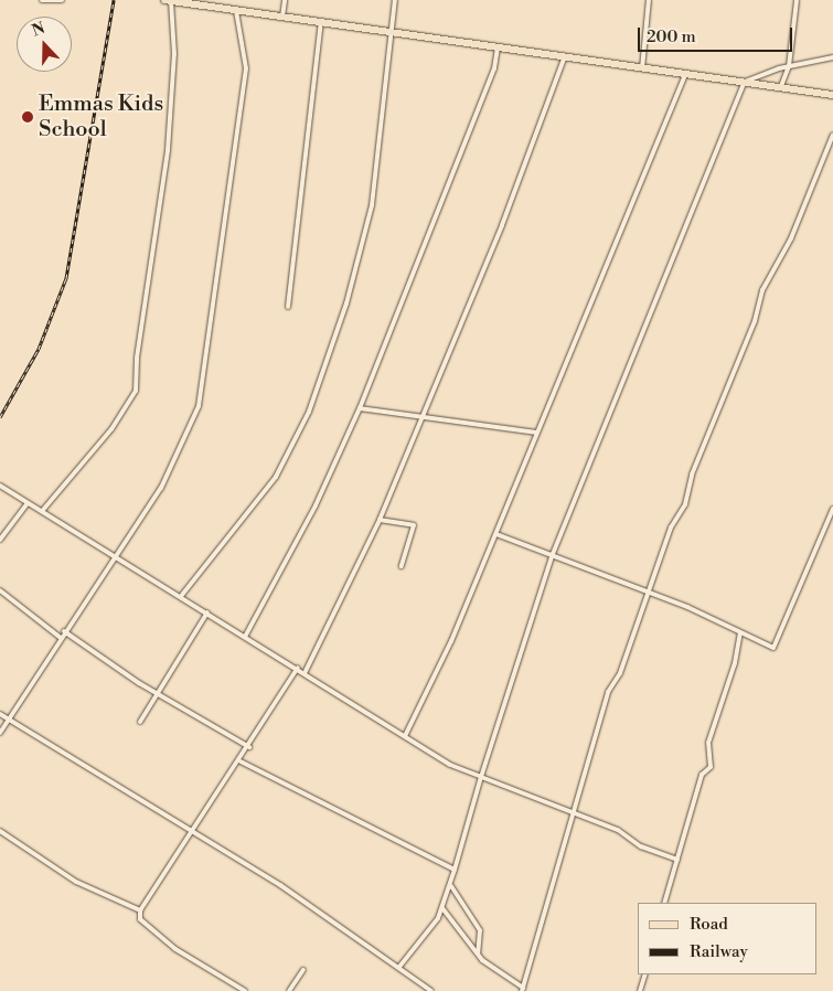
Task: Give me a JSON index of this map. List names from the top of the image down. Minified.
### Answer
{"places":["Emmas Kids School"],"legend":["Road","Railway"],"scale_bar":"200 m","north":"top"}
